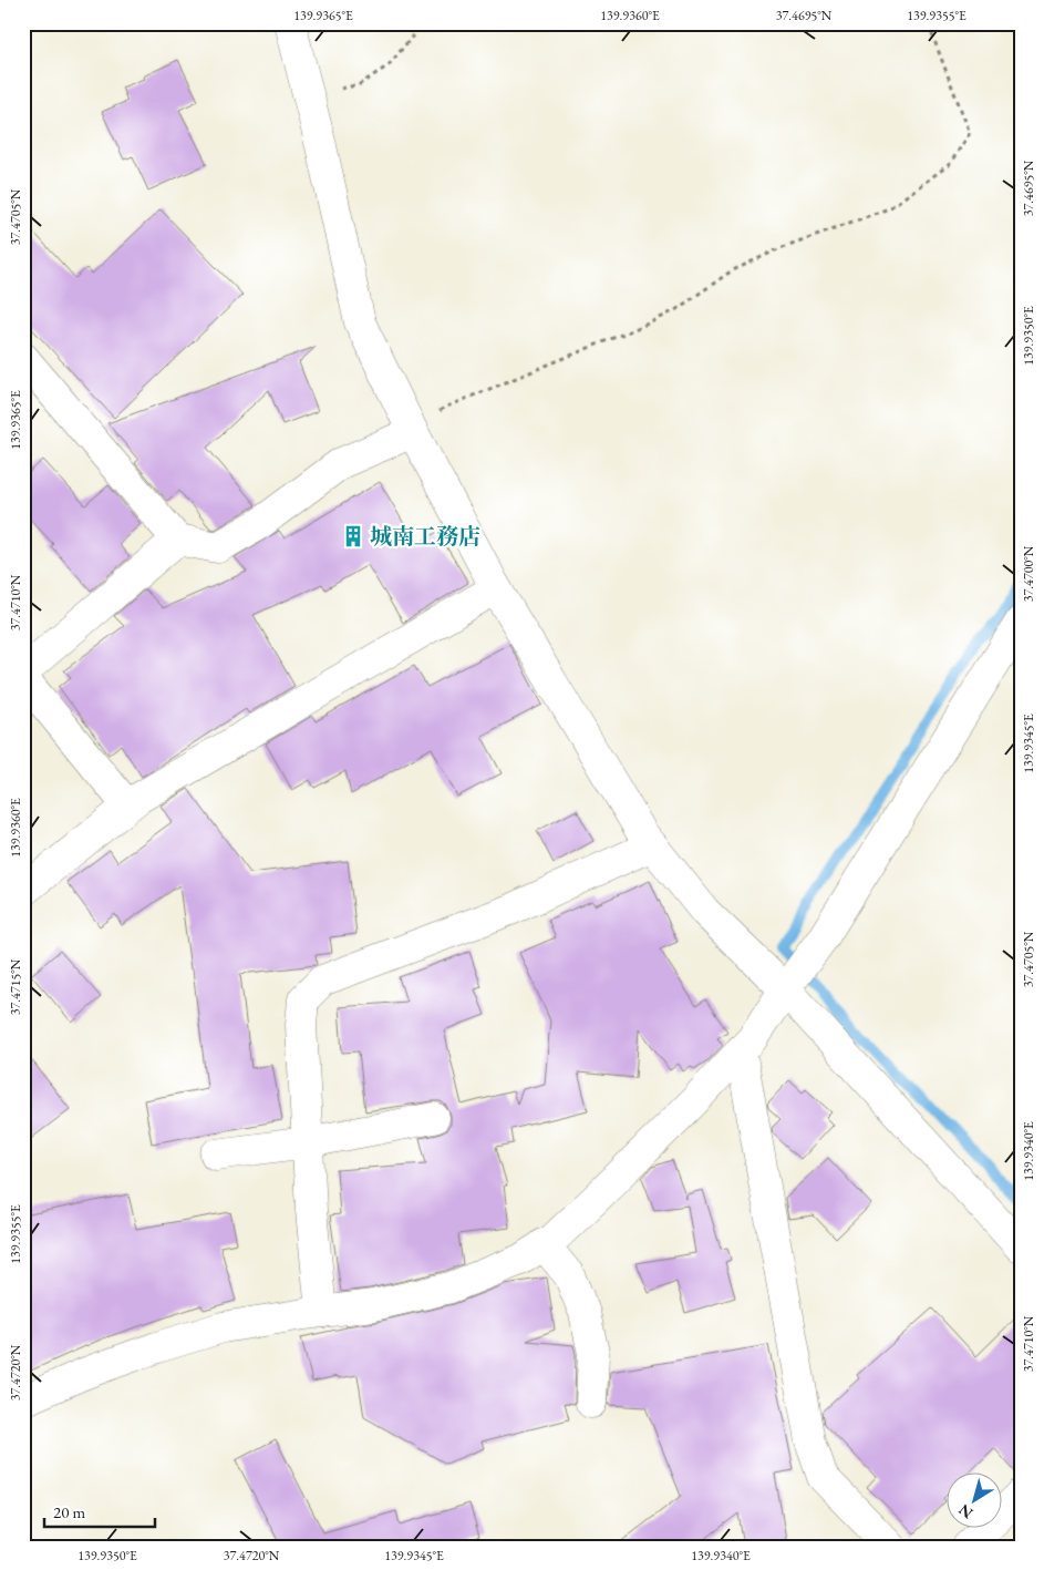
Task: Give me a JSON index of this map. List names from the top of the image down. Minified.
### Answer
{"places":{"building":["城南工務店"]},"scale_bar":"20 m","north":"bottom left","coordinates":["139.9365°E","139.9360°E","37.4695°N","139.9355°E","37.4705°N","139.9350°E","37.4700°N","37.4710°N","139.9345°E","37.4715°N","139.9340°E","37.4720°N"]}
